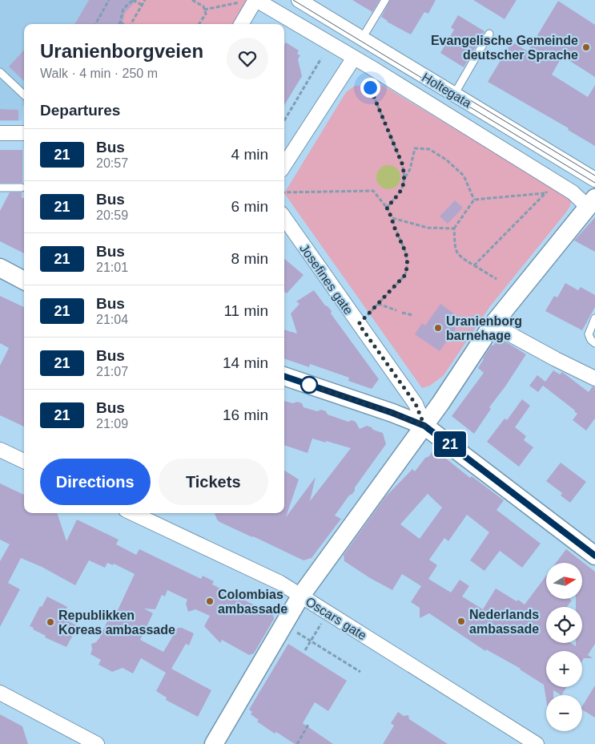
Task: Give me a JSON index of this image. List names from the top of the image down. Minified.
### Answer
{"streets":{"street":["Holtegata","Josefines gate","Oscars gate"]},"places":["Evangelische Gemeinde deutscher Sprache","Uranienborg barnehage","Colombias ambassade","Nederlands ambassade","Republikken Koreas ambassade"],"lines":["bus line 21"],"north":"right","page":{"on_map":"21","heading":[["Uranienborgveien","Walk · 4 min · 250 m"],"Departures"],"list":[{"mark":"21","name":"Bus","note":"20:57","value":"4 min"},{"mark":"21","name":"Bus","note":"20:59","value":"6 min"},{"mark":"21","name":"Bus","note":"21:01","value":"8 min"},{"mark":"21","name":"Bus","note":"21:04","value":"11 min"},{"mark":"21","name":"Bus","note":"21:07","value":"14 min"},{"mark":"21","name":"Bus","note":"21:09","value":"16 min"}],"buttons":["Directions","Tickets"],"map_buttons":["+","−"]}}
